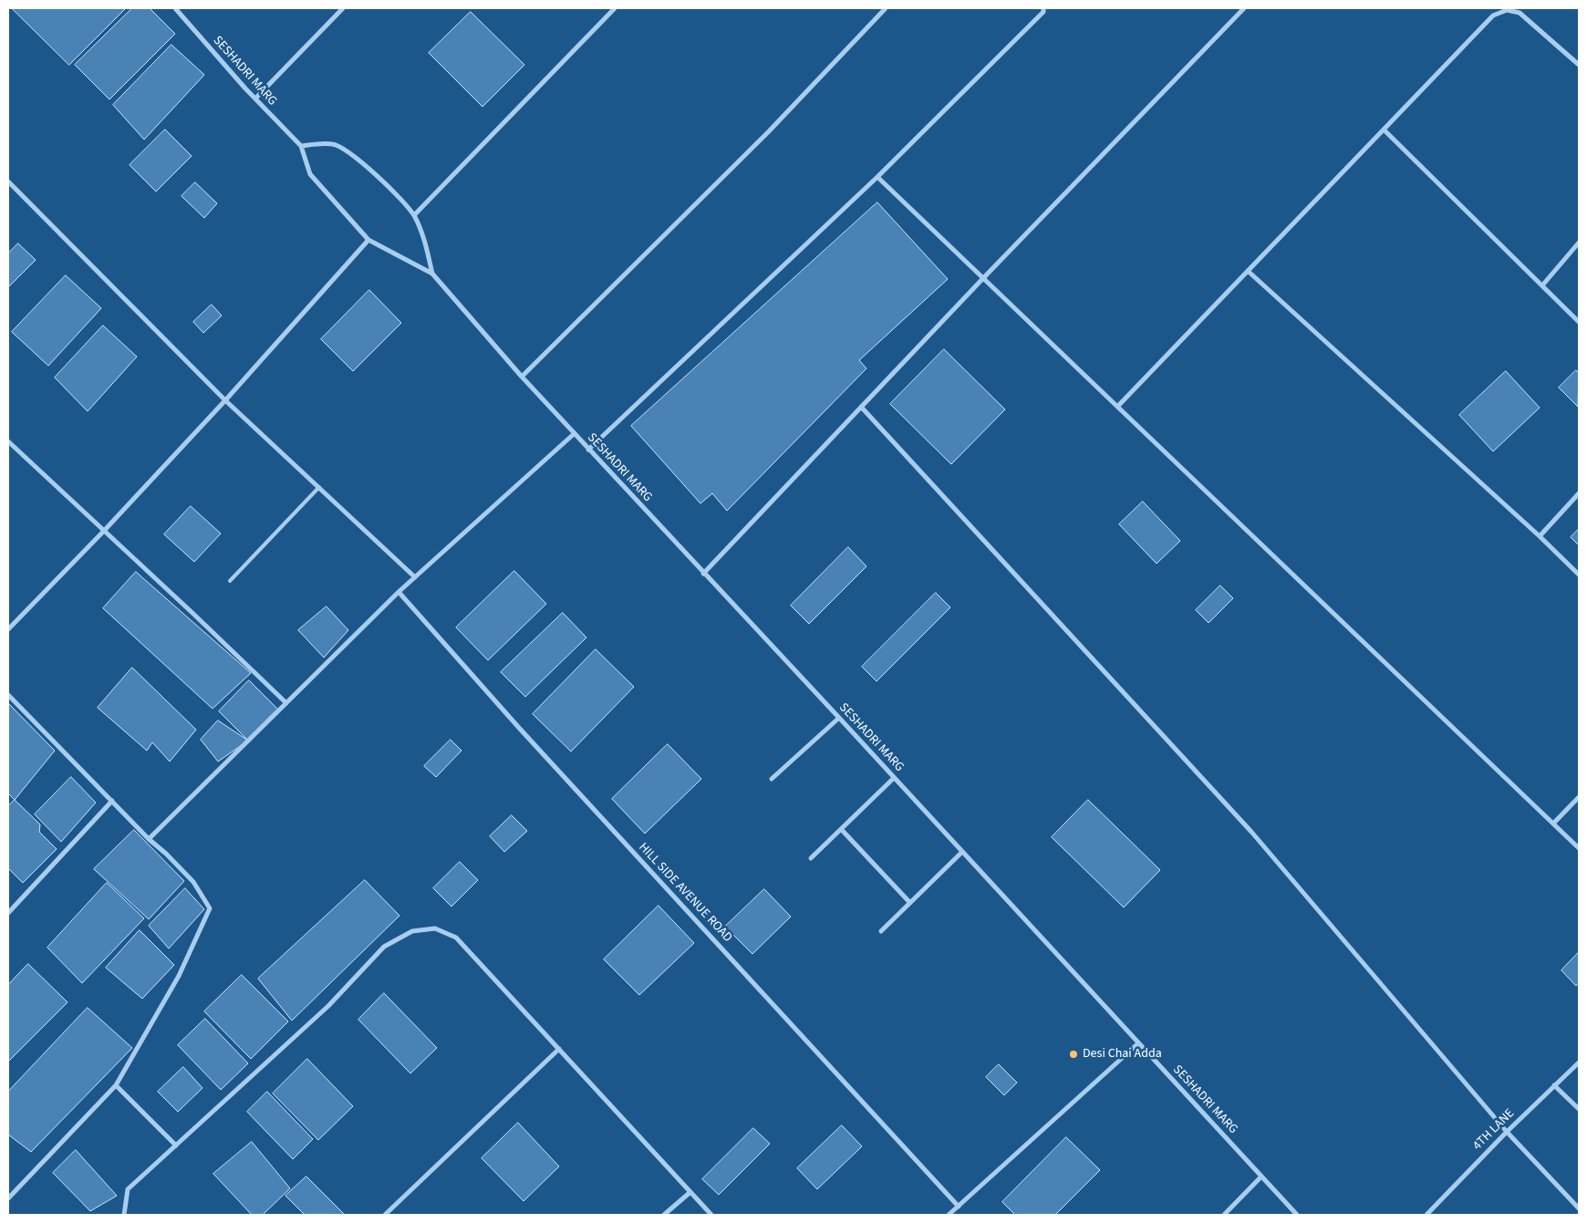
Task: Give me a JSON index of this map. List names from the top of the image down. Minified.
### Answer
{"streets":{"street":["SESHADRI MARG","HILL SIDE AVENUE ROAD","4TH LANE"]},"places":["Desi Chai Adda"]}
